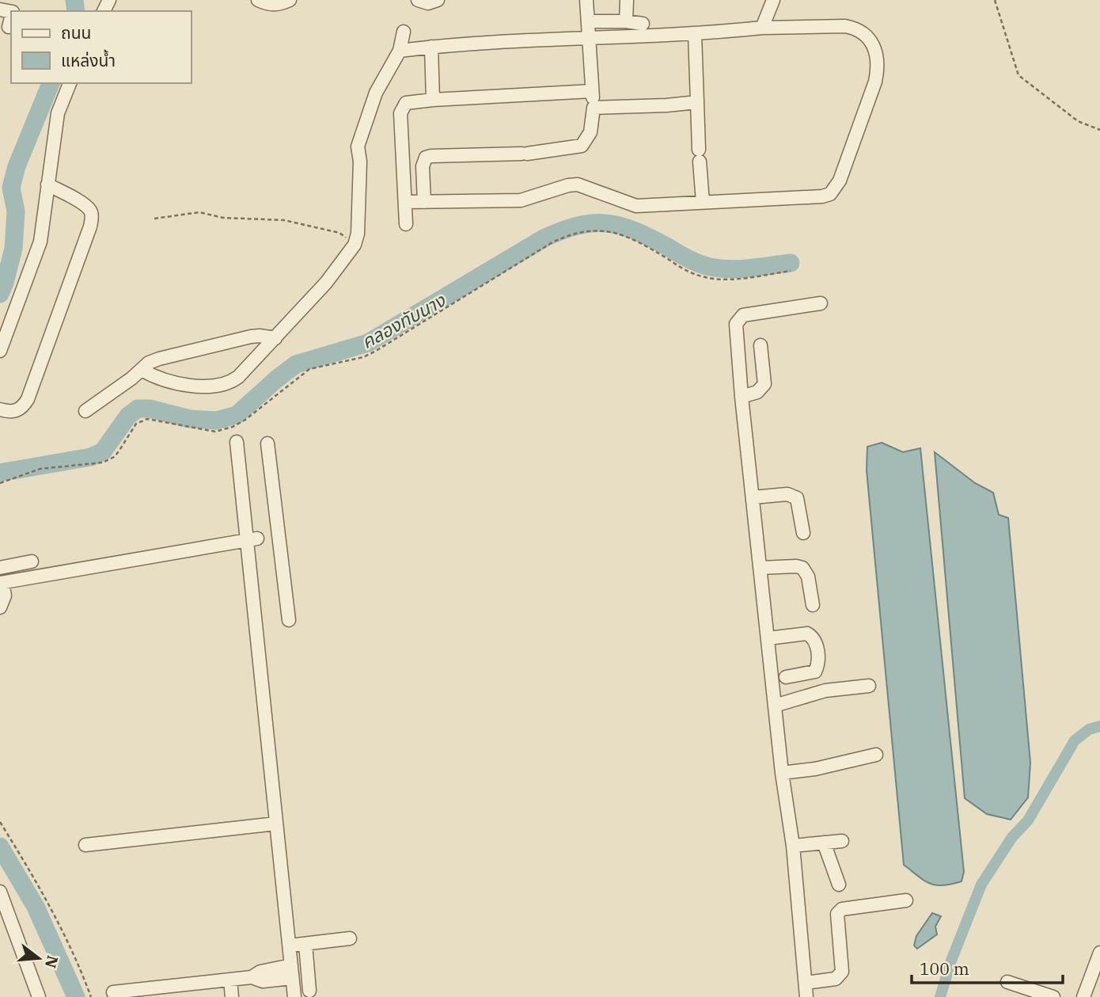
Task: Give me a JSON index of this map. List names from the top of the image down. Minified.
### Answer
{"water":["คลองทับนาง"],"legend":["ถนน","แหล่งน้ำ"],"scale_bar":"100 m","north":"right"}
